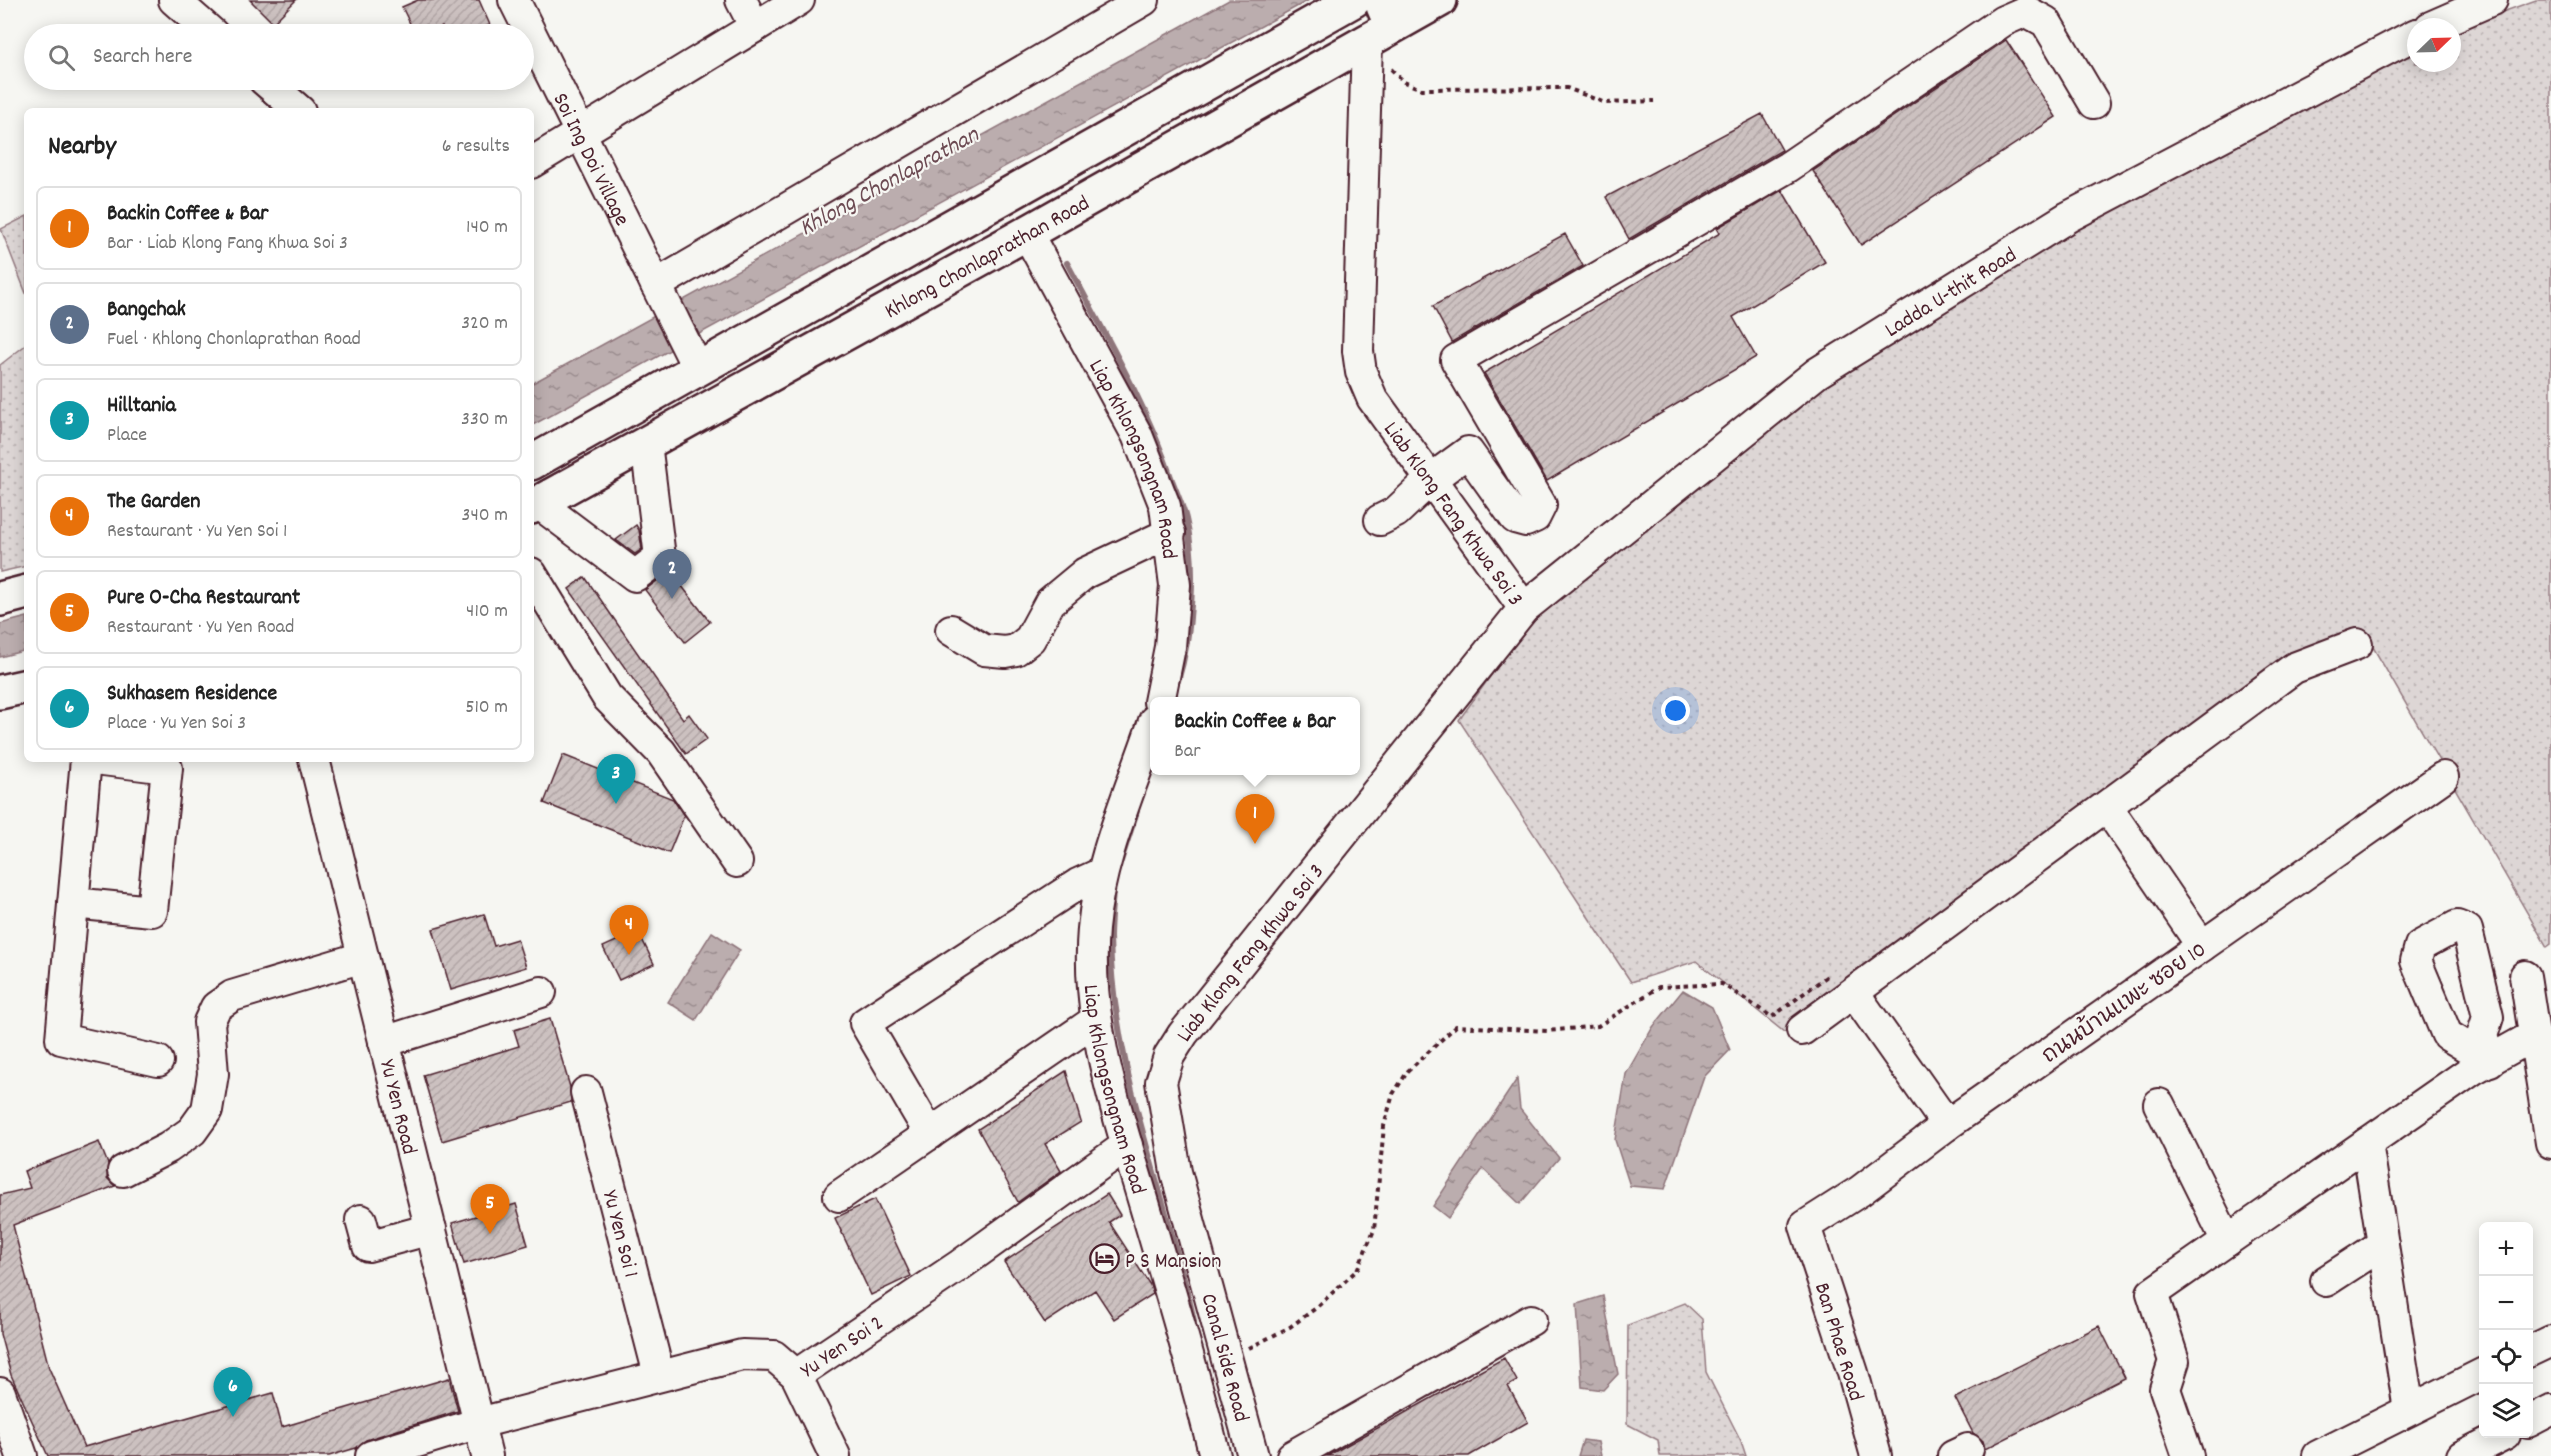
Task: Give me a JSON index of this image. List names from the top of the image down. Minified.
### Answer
{"streets":{"main road":["Khlong Chonlaprathan Road"],"street":["Soi Ing Doi Village","Ladda U-thit Road","Liap Khlongsongnam Road","Liab Klong Fang Khwa Soi 3","ถนนบ้านแพะ ซอย 10","Yu Yen Road","Yu Yen Soi 1","Ban Phae Road","Yu Yen Soi 2","Canal Side Road"]},"crossings":[["Soi Ing Doi Village","Khlong Chonlaprathan Road"],["Khlong Chonlaprathan Road","Liap Khlongsongnam Road"],["Khlong Chonlaprathan Road","Liab Klong Fang Khwa Soi 3"],["Ladda U-thit Road","Liab Klong Fang Khwa Soi 3"],["Liap Khlongsongnam Road","Yu Yen Soi 2"],["Liab Klong Fang Khwa Soi 3","Canal Side Road"],["ถนนบ้านแพะ ซอย 10","Ban Phae Road"],["Yu Yen Road","Yu Yen Soi 2"],["Yu Yen Soi 1","Yu Yen Soi 2"]],"water":["Khlong Chonlaprathan"],"places":{"hotel":["P S Mansion"]},"north":"top right","page":{"search":"Search here","heading":["Nearby","6 results"],"list":[{"mark":"1","name":"Backin Coffee & Bar","note":"Bar · Liab Klong Fang Khwa Soi 3","value":"140 m"},{"mark":"2","name":"Bangchak","note":"Fuel · Khlong Chonlaprathan Road","value":"320 m"},{"mark":"3","name":"Hilltania","note":"Place","value":"330 m"},{"mark":"4","name":"The Garden","note":"Restaurant · Yu Yen Soi 1","value":"340 m"},{"mark":"5","name":"Pure O-Cha Restaurant","note":"Restaurant · Yu Yen Road","value":"410 m"},{"mark":"6","name":"Sukhasem Residence","note":"Place · Yu Yen Soi 3","value":"510 m"}],"pins":["2","3","1","4","5","6"],"popup":["Backin Coffee & Bar","Bar"],"map_buttons":["+","−"]}}
